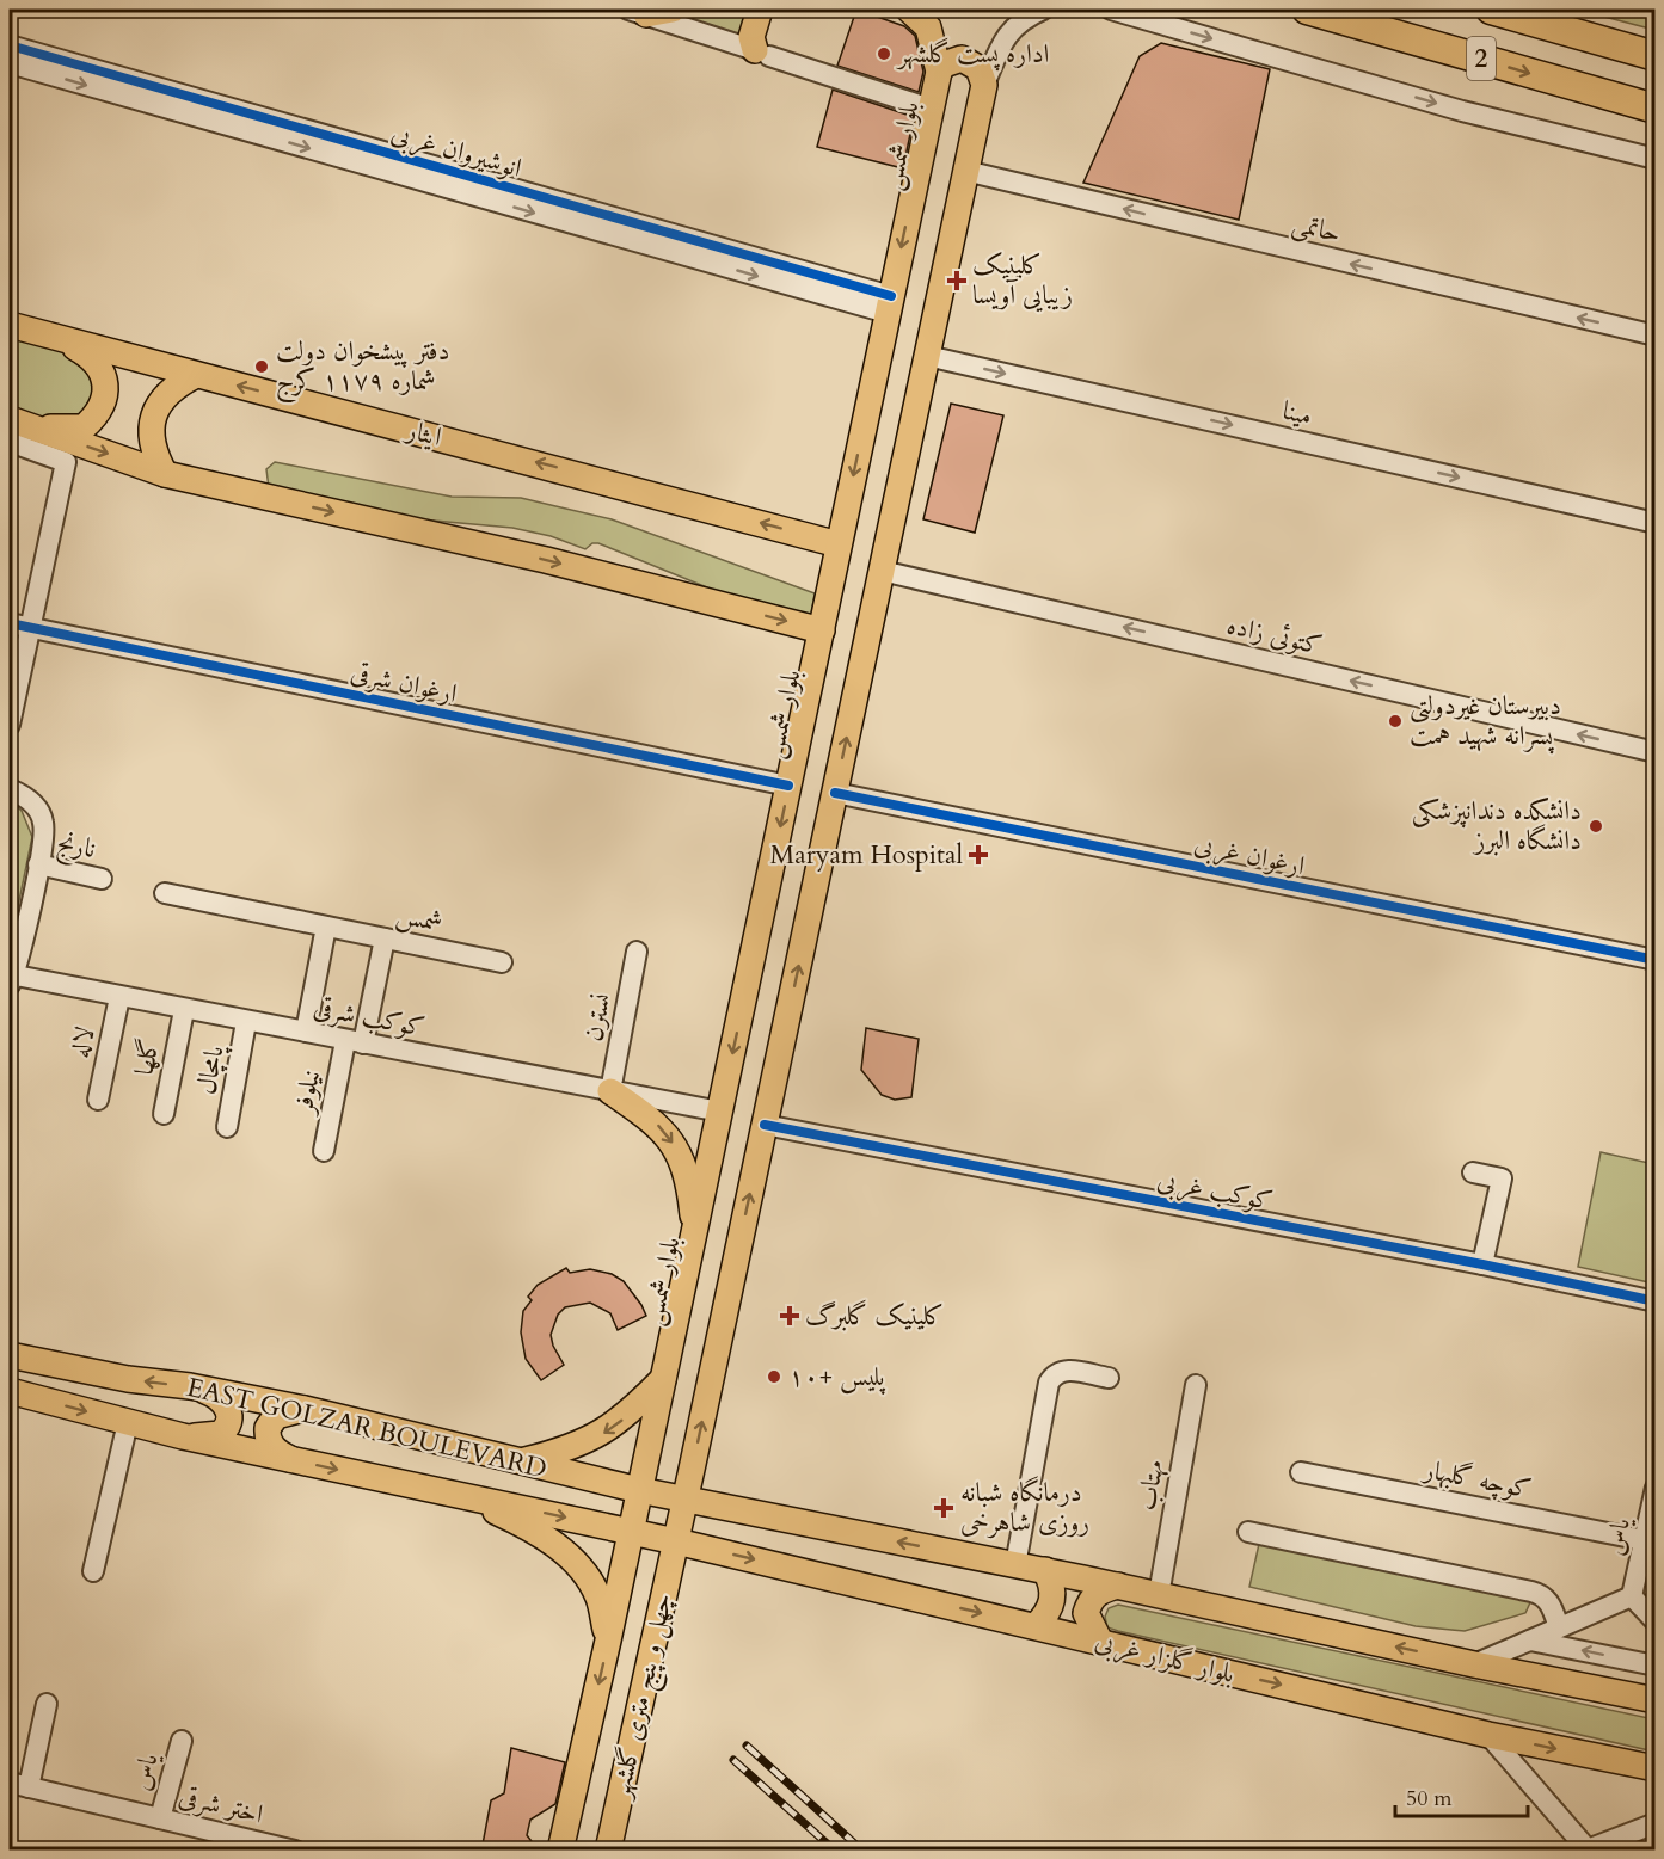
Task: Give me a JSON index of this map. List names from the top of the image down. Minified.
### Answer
{"streets":{"highway":["2"],"main road":["بلوار شمس","ایثار","EAST GOLZAR BOULEVARD","بلوار گلزار غربی","چهل و پنج متری گلشهر"],"street":["انوشیروان غربی","حاتمی","مینا","کتوئی زاده","ارغوان شرقی","نارنج","ارغوان غربی","شمس","کوکب شرقی","نسترن","لاله","گلها","پامچال","نیلوفر","کوکب غربی","کوچه گلبهار","مهتاب","یاس","اختر شرقی"]},"crossings":[["بلوار شمس","انوشیروان غربی"],["بلوار شمس","ایثار"],["بلوار شمس","ارغوان شرقی"],["بلوار شمس","کوکب شرقی"],["بلوار شمس","EAST GOLZAR BOULEVARD"],["شمس","نیلوفر"],["کوکب شرقی","نسترن"],["کوکب شرقی","لاله"],["کوکب شرقی","گلها"],["کوکب شرقی","پامچال"],["کوکب شرقی","نیلوفر"],["EAST GOLZAR BOULEVARD","بلوار گلزار غربی"],["EAST GOLZAR BOULEVARD","چهل و پنج متری گلشهر"],["کوچه گلبهار","یاس"],["یاس","اختر شرقی"],["بلوار گلزار غربی","چهل و پنج متری گلشهر"]],"one_way":["مینا","کتوئی زاده"],"places":{"other":["اداره پست گلشهر","دفتر پیشخوان دولت شماره ۱۱۷۹ کرج","دبیرستان غیردولتی پسرانه شهید همت","دانشکده دندانپزشکی دانشگاه البرز","پلیس +۱۰"],"health":["کلینیک زیبایی آویسا","Maryam Hospital","کلینیک گلبرگ","درمانگاه شبانه روزی شاهرخی"]},"scale_bar":"50 m"}
